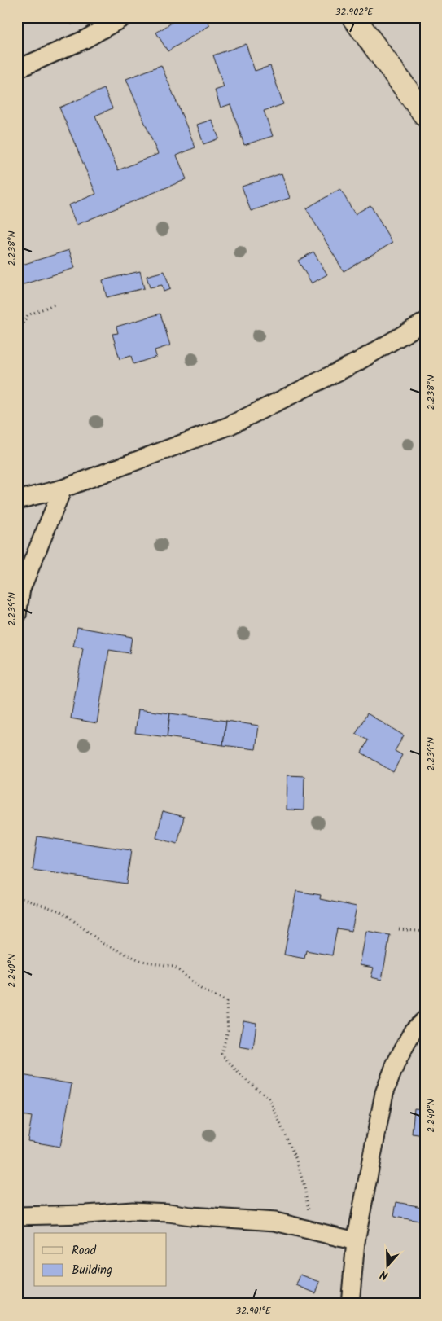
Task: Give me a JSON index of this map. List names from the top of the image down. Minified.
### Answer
{"legend":["Road","Building"],"north":"bottom","coordinates":["32.902°E","2.238°N","2.239°N","2.240°N","32.901°E"]}
